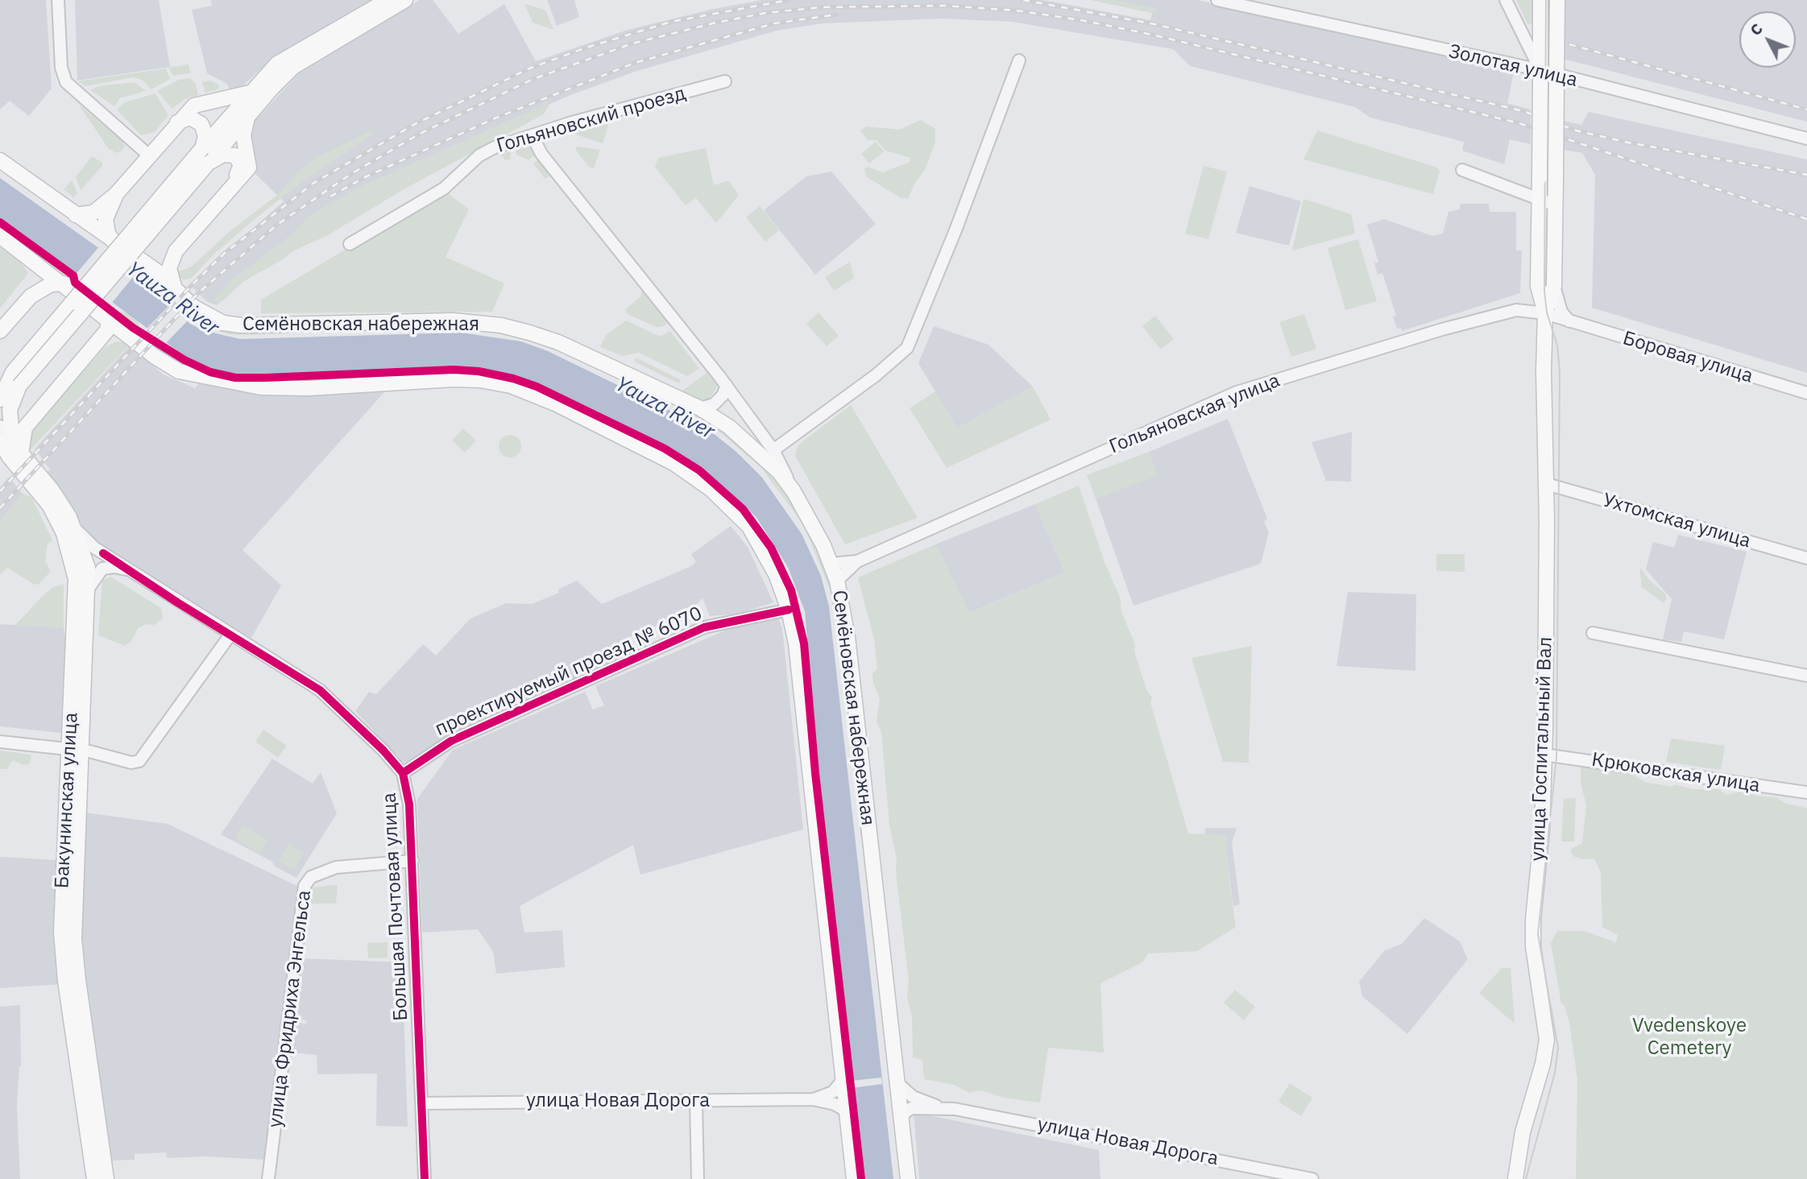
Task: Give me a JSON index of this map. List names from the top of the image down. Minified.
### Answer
{"streets":{"main road":["Семёновская набережная","улица Госпитальный Вал","Бакунинская улица"],"street":["Золотая улица","Гольяновский проезд","Боровая улица","Гольяновская улица","Ухтомская улица","проектируемый проезд № 6070","Крюковская улица","Большая Почтовая улица","улица Фридриха Энгельса","улица Новая Дорога"]},"crossings":[["Золотая улица","улица Госпитальный Вал"],["Семёновская набережная","Гольяновская улица"],["Семёновская набережная","улица Новая Дорога"],["Боровая улица","Гольяновская улица"],["Боровая улица","улица Госпитальный Вал"],["Гольяновская улица","улица Госпитальный Вал"],["Ухтомская улица","улица Госпитальный Вал"],["проектируемый проезд № 6070","Большая Почтовая улица"],["улица Госпитальный Вал","Крюковская улица"],["Бакунинская улица","Большая Почтовая улица"],["Большая Почтовая улица","улица Фридриха Энгельса"],["Большая Почтовая улица","улица Новая Дорога"]],"water":["Yauza River"],"parks":["Vvedenskoye Cemetery"],"north":"top left"}
